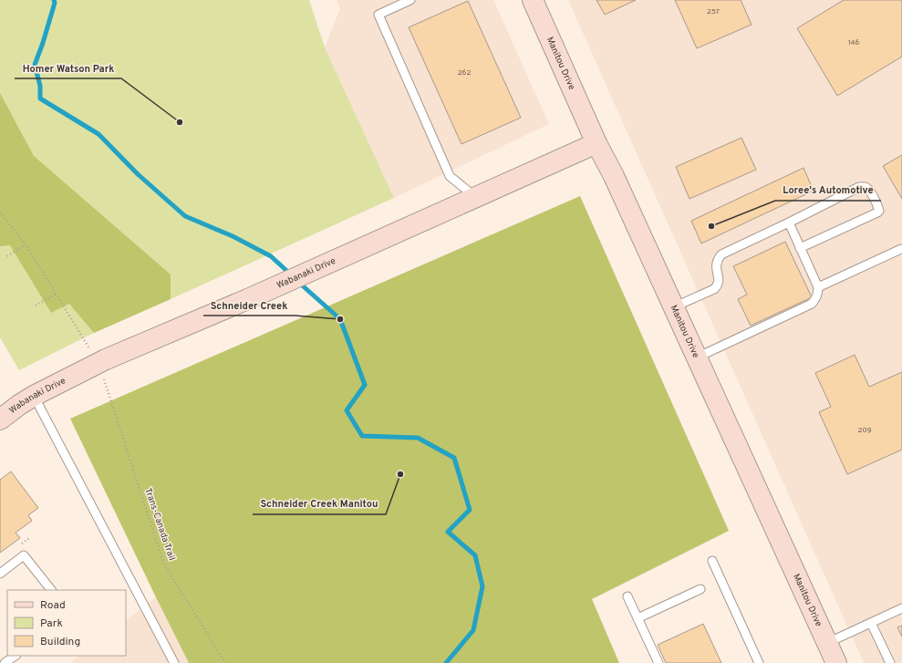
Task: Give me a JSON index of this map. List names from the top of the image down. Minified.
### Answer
{"streets":{"main road":["Manitou Drive","Wabanaki Drive"],"path":["Trans-Canada Trail"]},"crossings":[["Manitou Drive","Wabanaki Drive"]],"places":["Homer Watson Park","Loree's Automotive","Schneider Creek","Schneider Creek Manitou"],"house_numbers":["257","146","262","209"],"legend":["Road","Park","Building"]}
